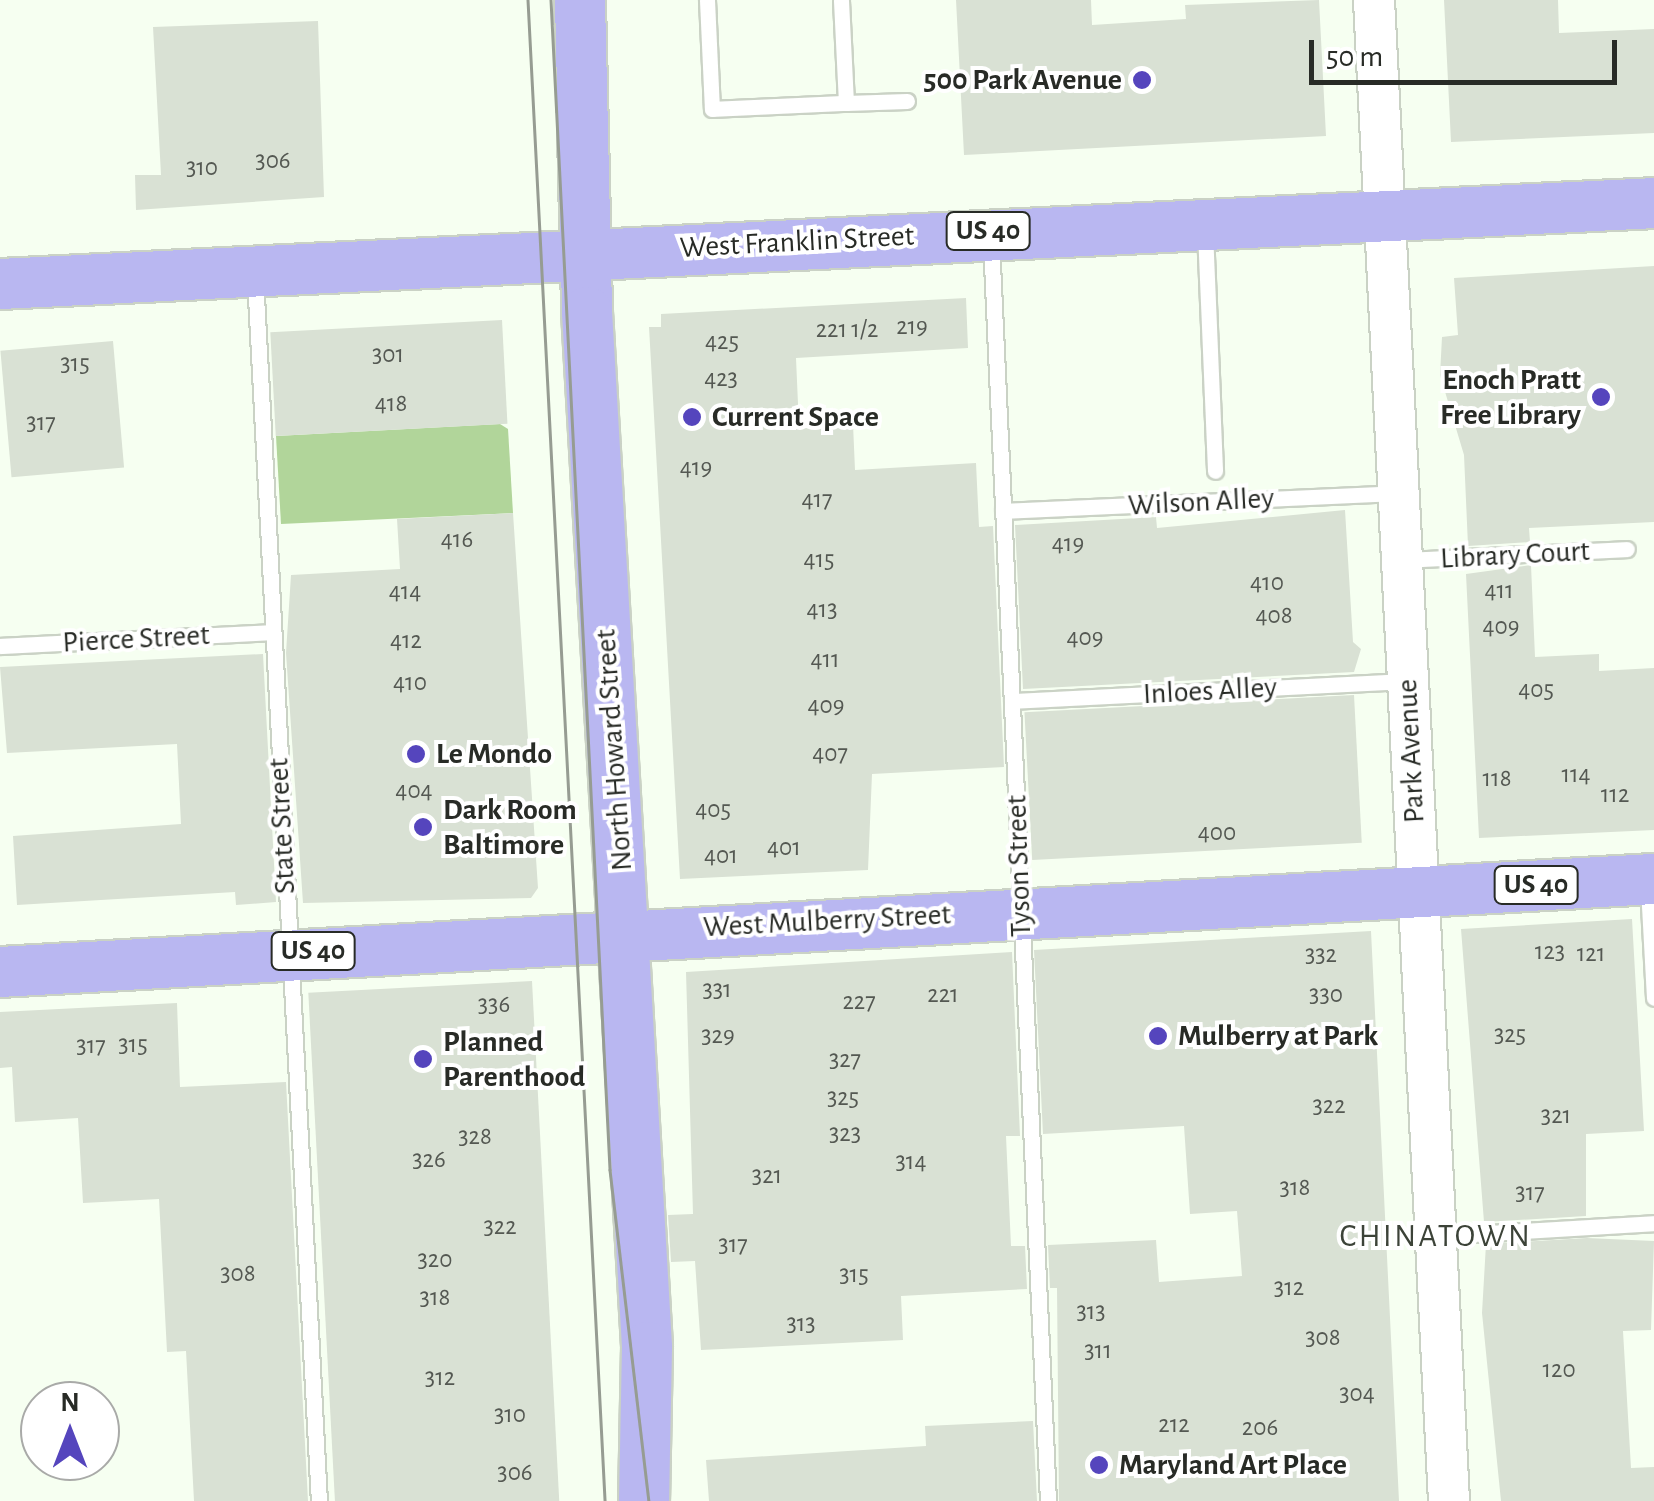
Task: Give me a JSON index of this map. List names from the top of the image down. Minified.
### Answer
{"streets":{"main road":["US 40","West Franklin Street","North Howard Street","West Mulberry Street"],"street":["Park Avenue"],"lane":["Wilson Alley","Library Court","Pierce Street","Inloes Alley","State Street","Tyson Street"]},"crossings":[["West Franklin Street","North Howard Street"],["West Franklin Street","Park Avenue"],["West Franklin Street","State Street"],["West Franklin Street","Tyson Street"],["Wilson Alley","Park Avenue"],["Wilson Alley","Tyson Street"],["Library Court","Park Avenue"],["Pierce Street","State Street"],["Inloes Alley","Park Avenue"],["Inloes Alley","Tyson Street"],["North Howard Street","West Mulberry Street"],["Park Avenue","West Mulberry Street"],["State Street","West Mulberry Street"],["Tyson Street","West Mulberry Street"]],"districts":["CHINATOWN"],"places":["500 Park Avenue","Enoch Pratt Free Library","Current Space","Le Mondo","Dark Room Baltimore","Mulberry at Park","Planned Parenthood","Maryland Art Place"],"house_numbers":["306","310","219","221 1/2","425","301","315","423","418","317","419","417","416","419","415","410","411","414","413","408","409","409","412","411","410","405","409","407","114","118","404","112","405","400","401","401","123","121","332","331","221","330","227","336","325","329","315","317","327","325","322","321","323","328","326","314","321","318","317","322","317","320","308","315","312","318","313","313","308","311","120","312","304","310","212","206","306"],"scale_bar":"50 m","north":"top"}
